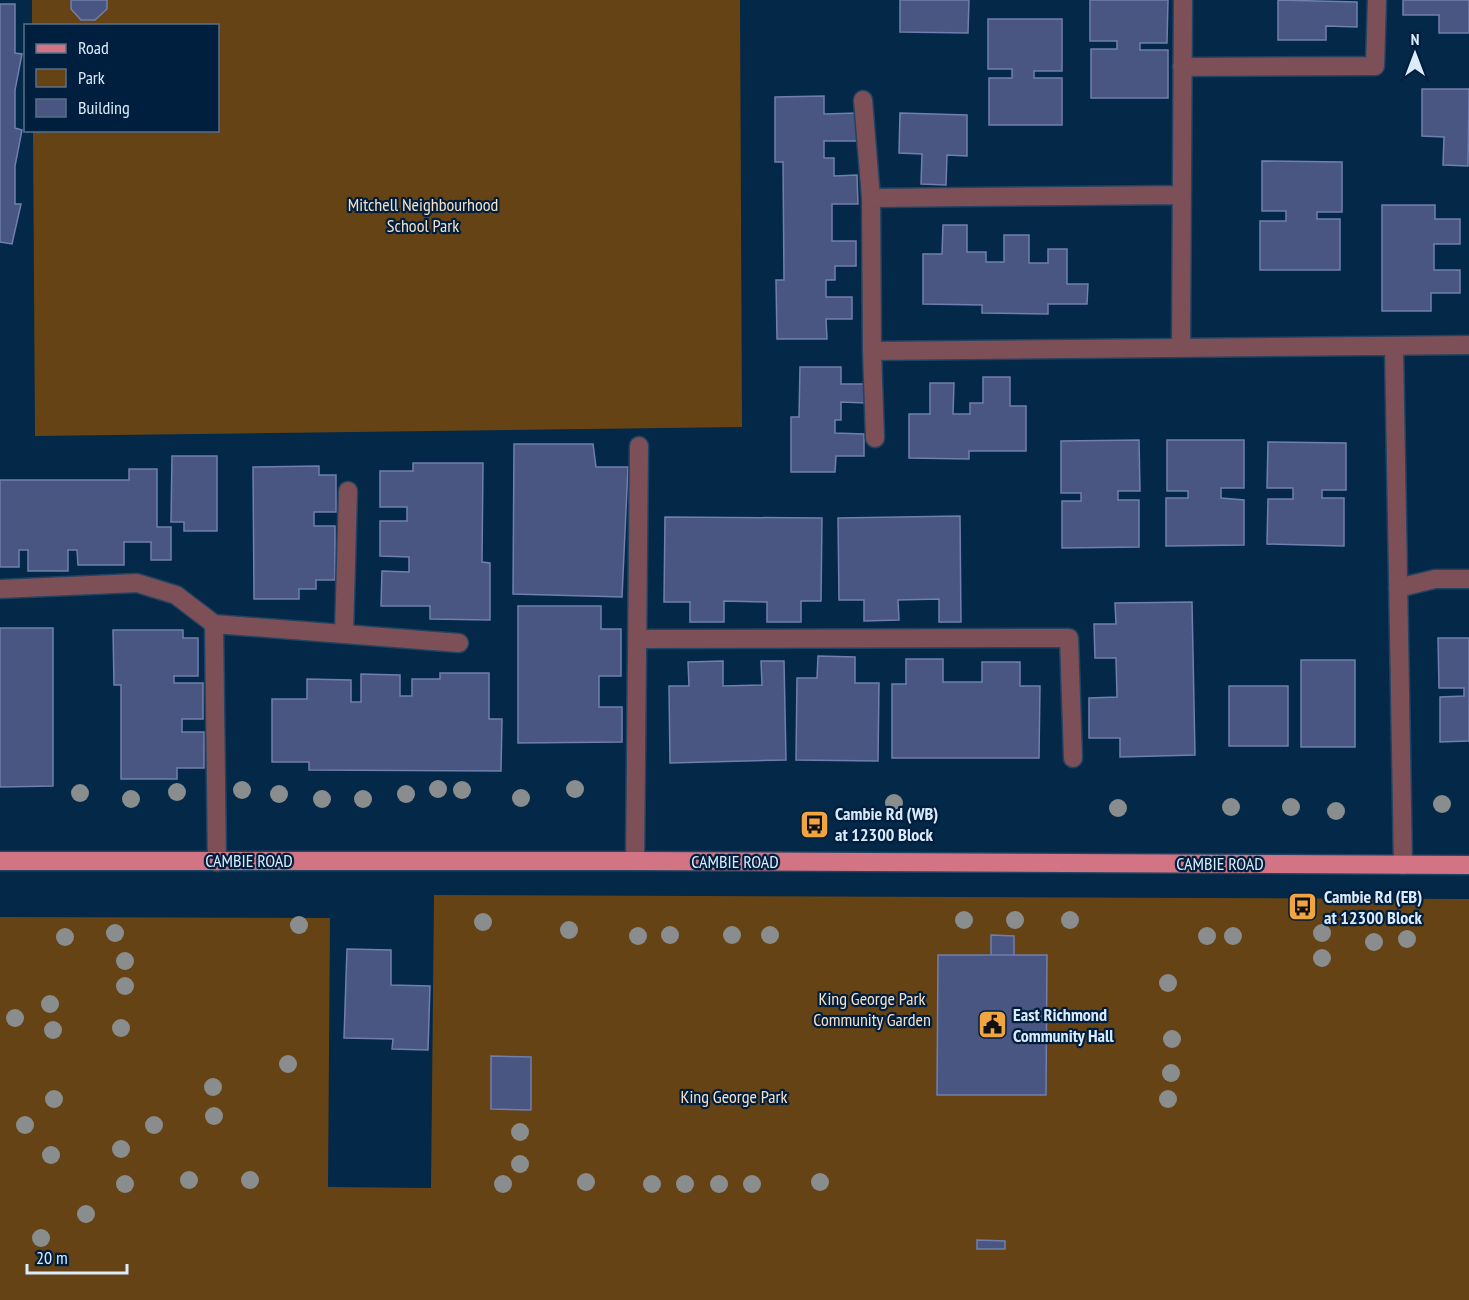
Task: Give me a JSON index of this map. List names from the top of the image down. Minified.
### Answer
{"streets":{"main road":["CAMBIE ROAD"]},"parks":["Mitchell Neighbourhood School Park","King George Park Community Garden","King George Park"],"places":{"bus stop":["Cambie Rd (WB) at 12300 Block","Cambie Rd (EB) at 12300 Block"],"public building":["East Richmond Community Hall"]},"legend":["Road","Park","Building"],"scale_bar":"20 m","north":"top"}
